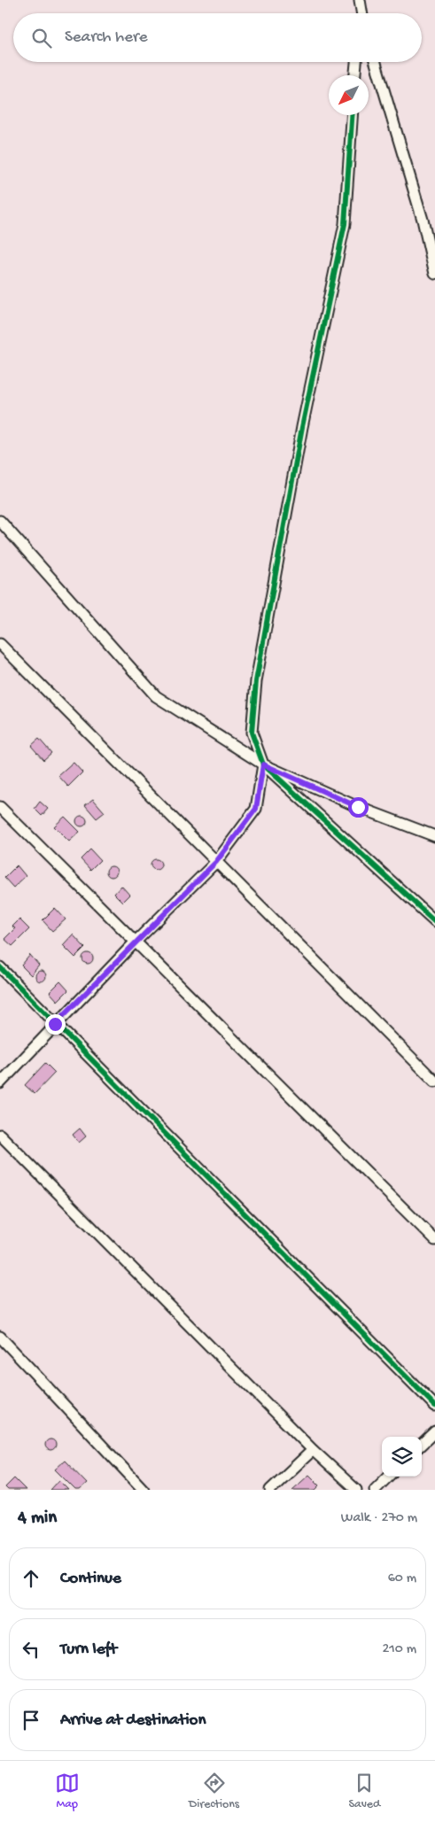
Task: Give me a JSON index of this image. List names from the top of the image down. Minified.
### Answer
{"north":"bottom left","page":{"search":"Search here","heading":["4 min","Walk · 270 m"],"list":[["Continue","60 m"],["Turn left","210 m"],"Arrive at destination"],"nav":["Map","Directions","Saved"]}}
